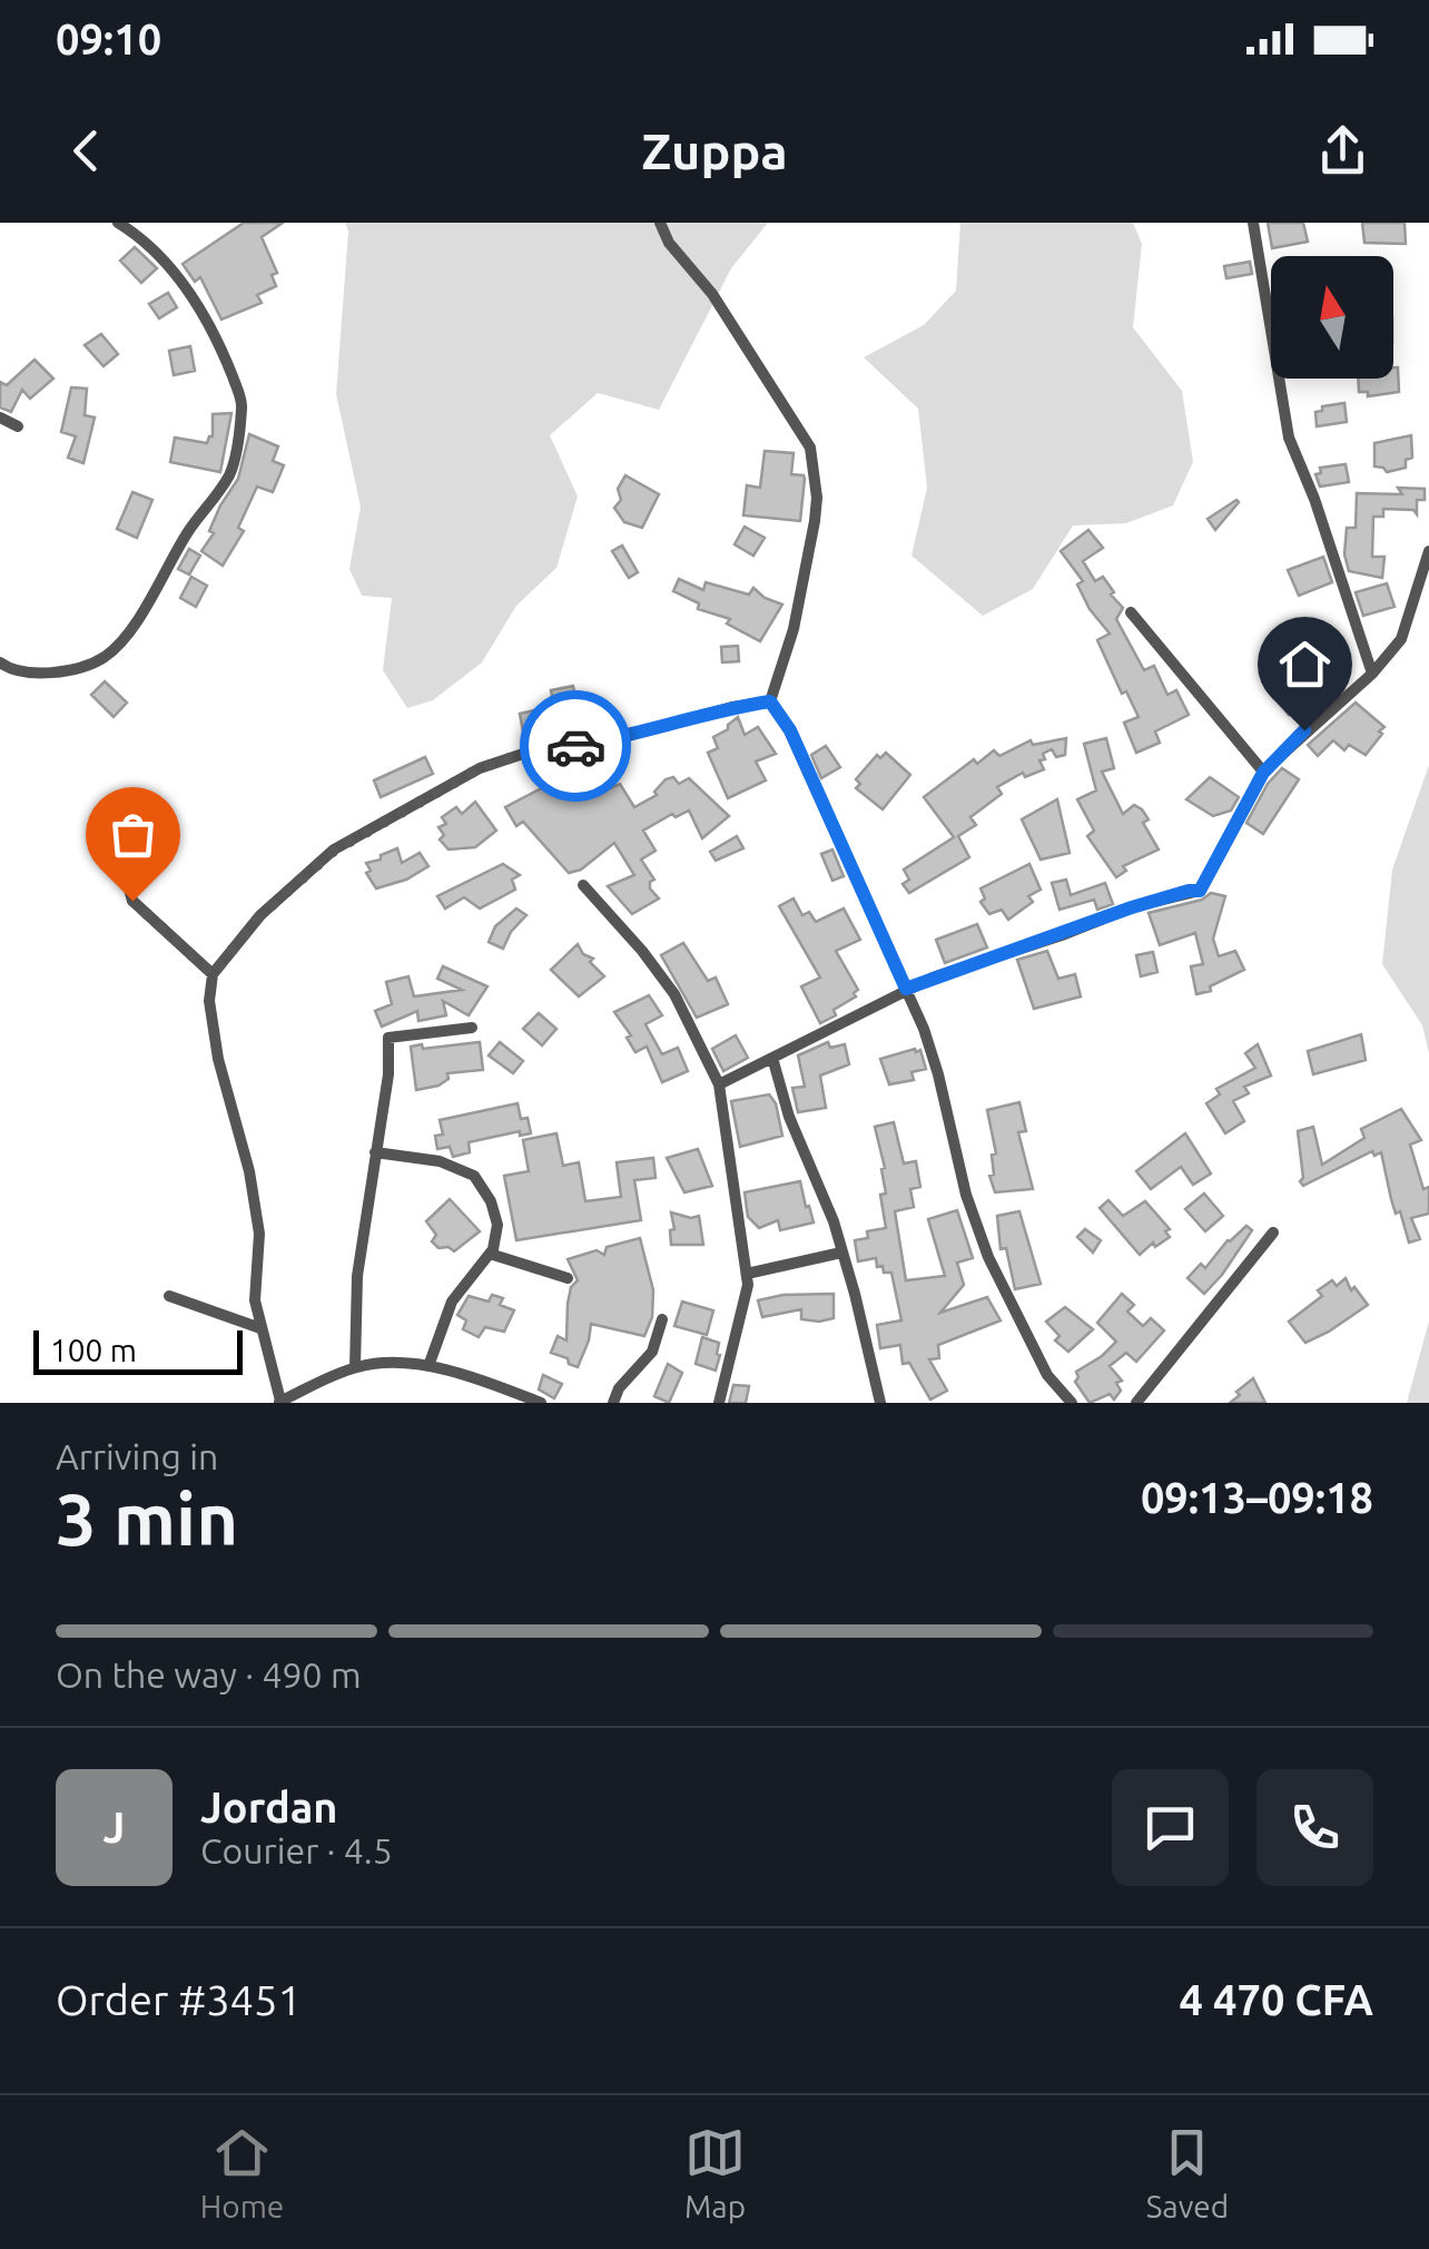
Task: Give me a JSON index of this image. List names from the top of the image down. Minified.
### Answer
{"scale_bar":"100 m","north":"top","page":{"status":"09:10","header":"Zuppa","scale":"100 m","heading":["3 min","Arriving in","09:13–09:18"],"panel":["Jordan","Courier · 4.5","Order #3451","4 470 CFA"],"bar":"On the way · 490 m","round":"J","tabs":["Home","Map","Saved"]}}
